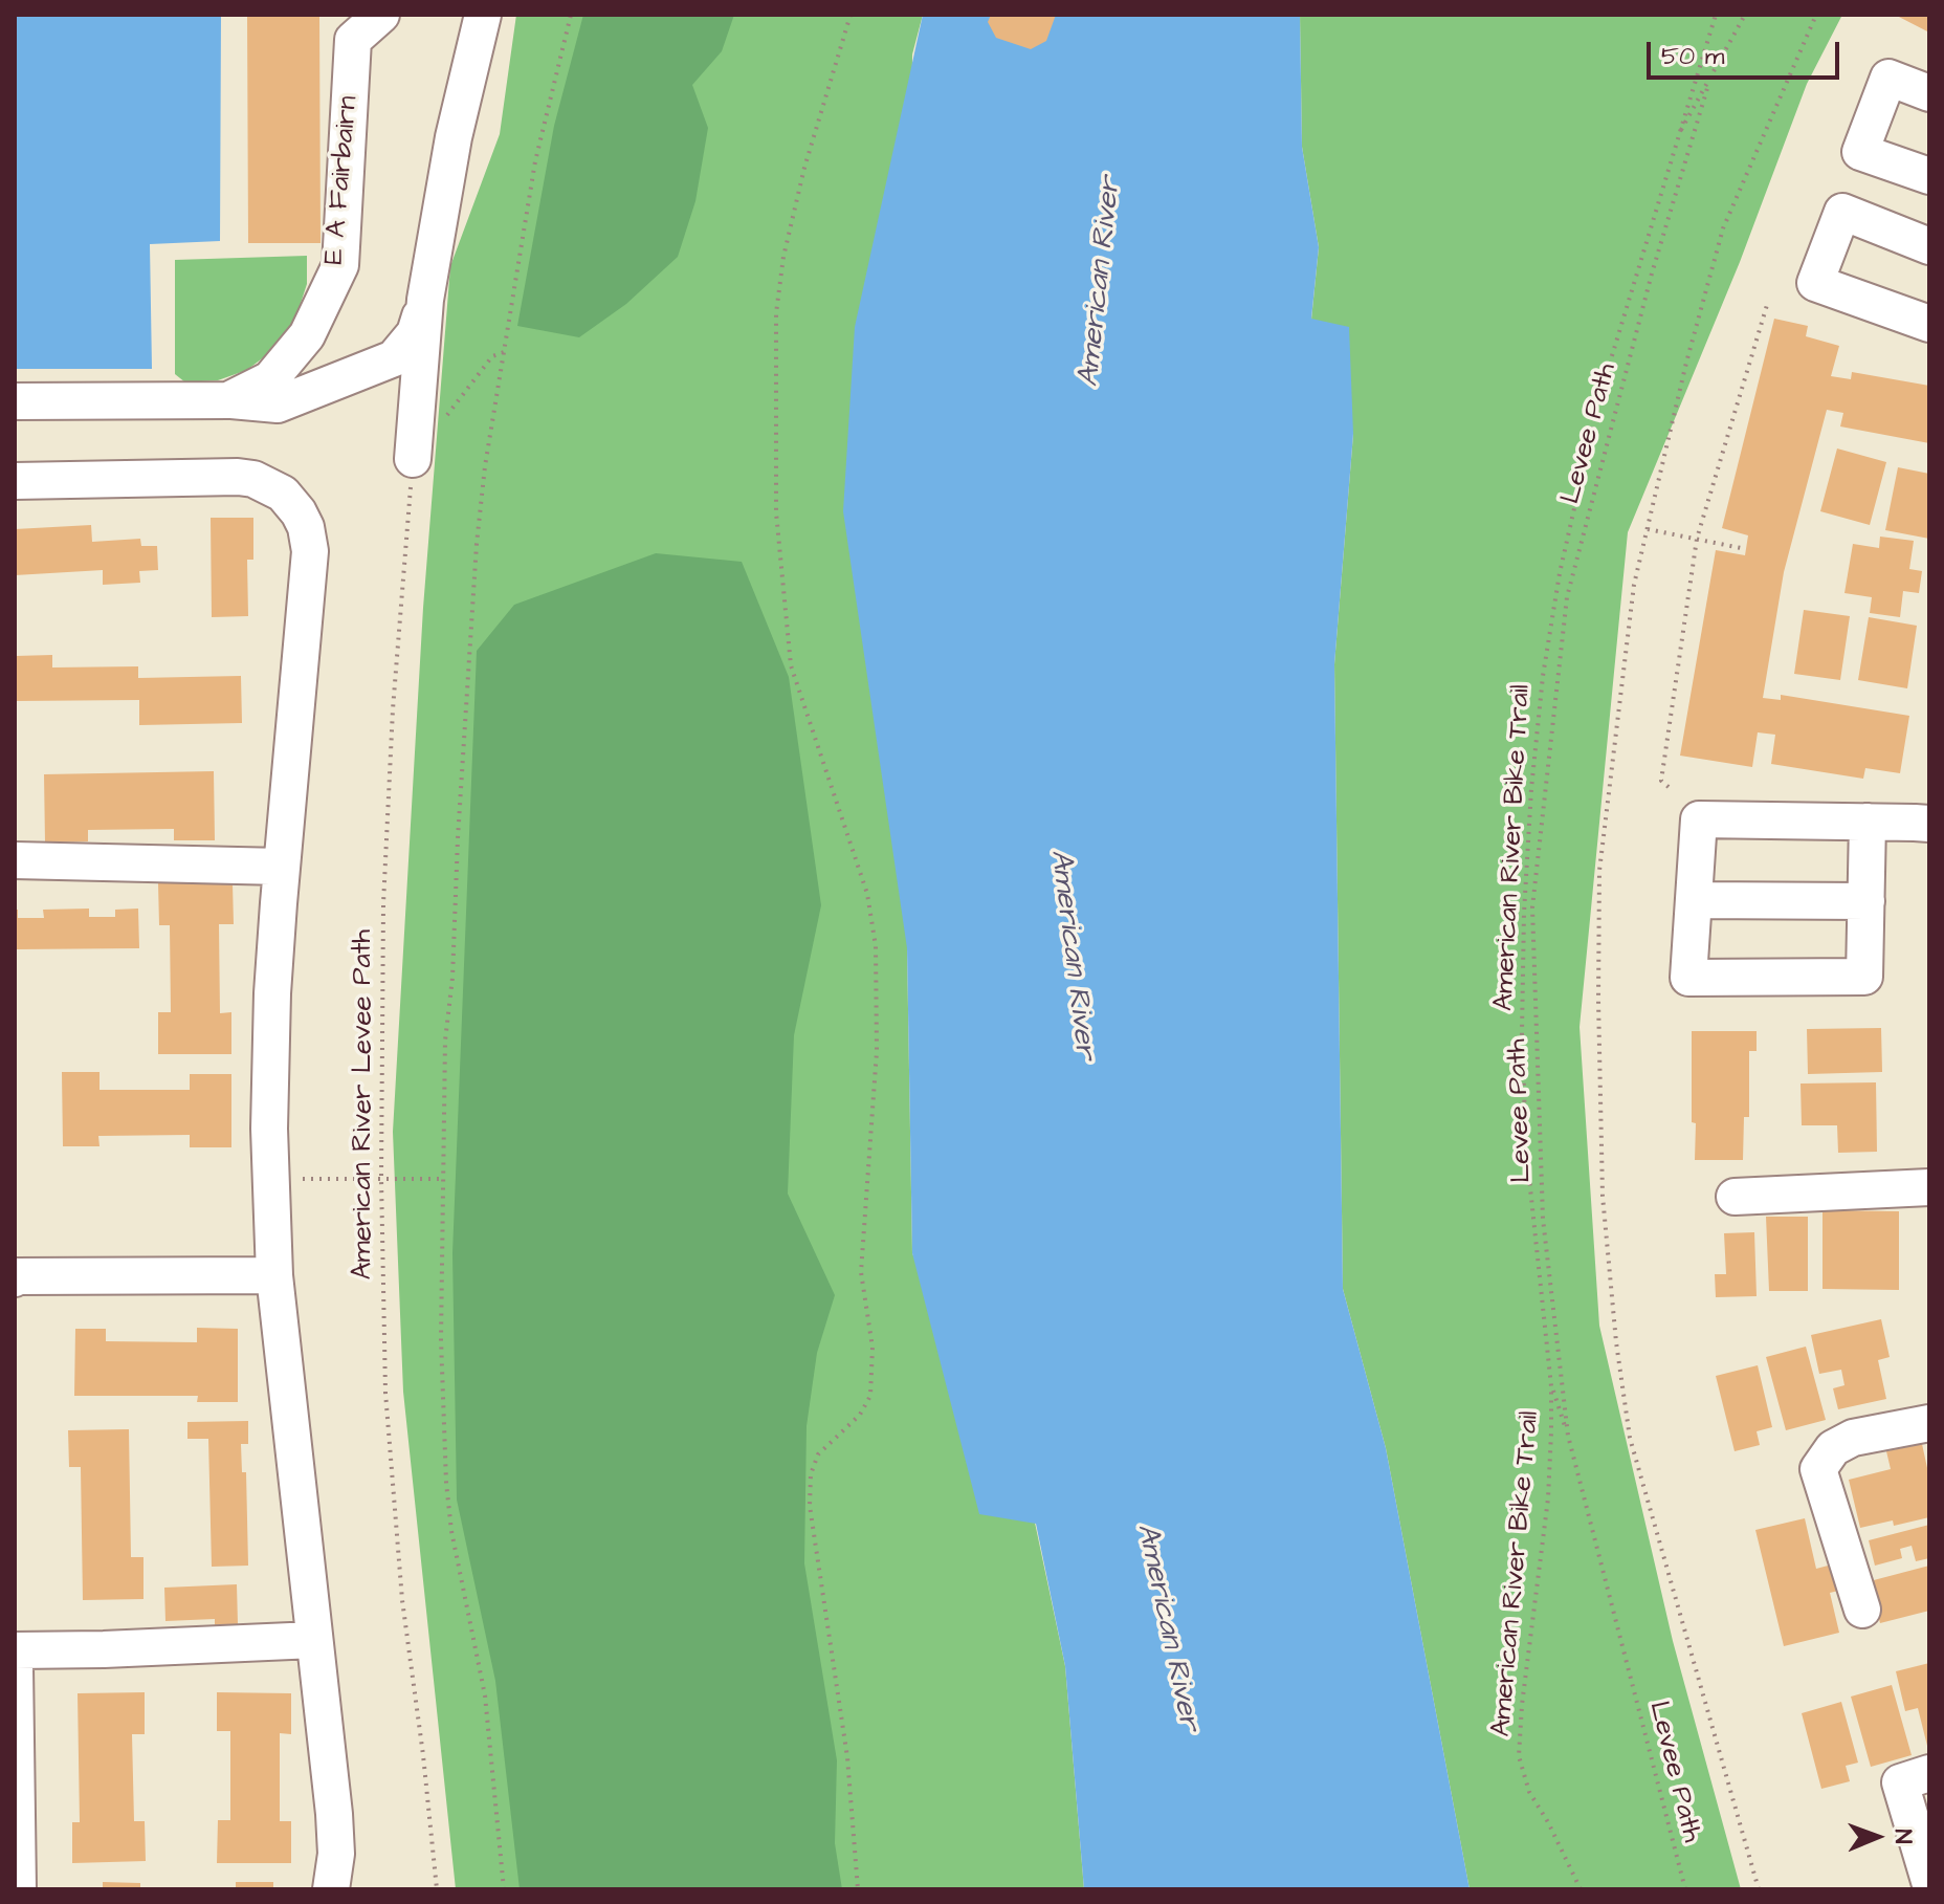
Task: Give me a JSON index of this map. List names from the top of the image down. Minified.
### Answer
{"streets":{"lane":["E A Fairbairn"],"path":["Levee Path","American River Bike Trail","American River Levee Path"]},"crossings":[["Levee Path","American River Bike Trail"]],"water":["American River"],"scale_bar":"50 m","north":"right"}
